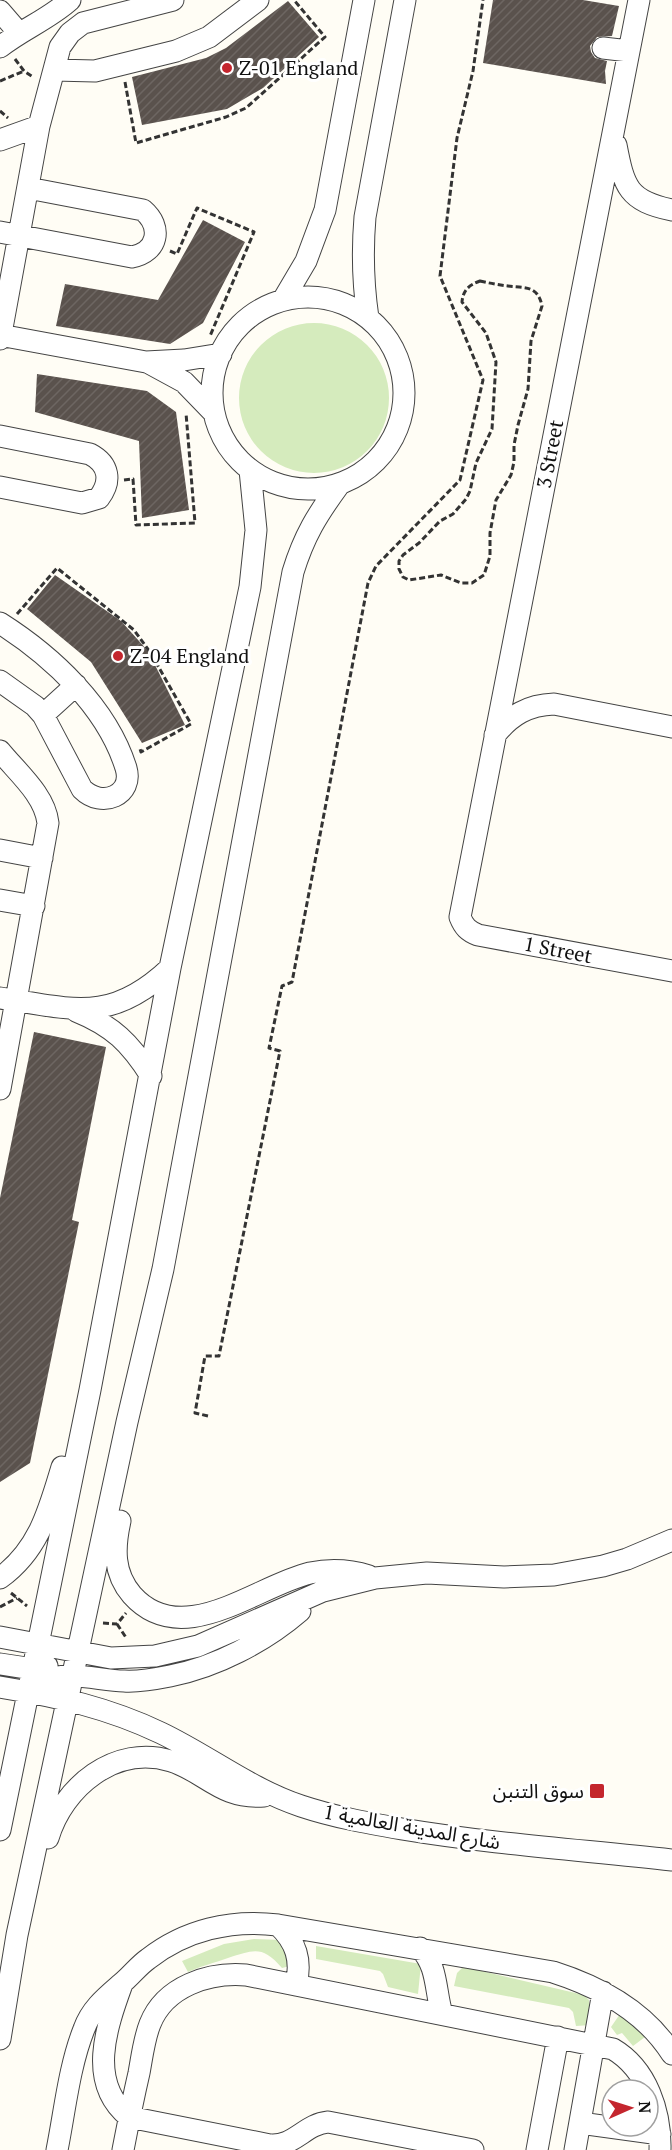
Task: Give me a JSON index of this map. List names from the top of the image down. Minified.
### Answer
{"streets":{"street":["3 Street","1 Street","شارع المدينة العالمية 1"]},"crossings":[["3 Street","1 Street"]],"places":{"other":["Z-01 England","Z-04 England"],"transit":["سوق التنبن"]},"north":"right"}
